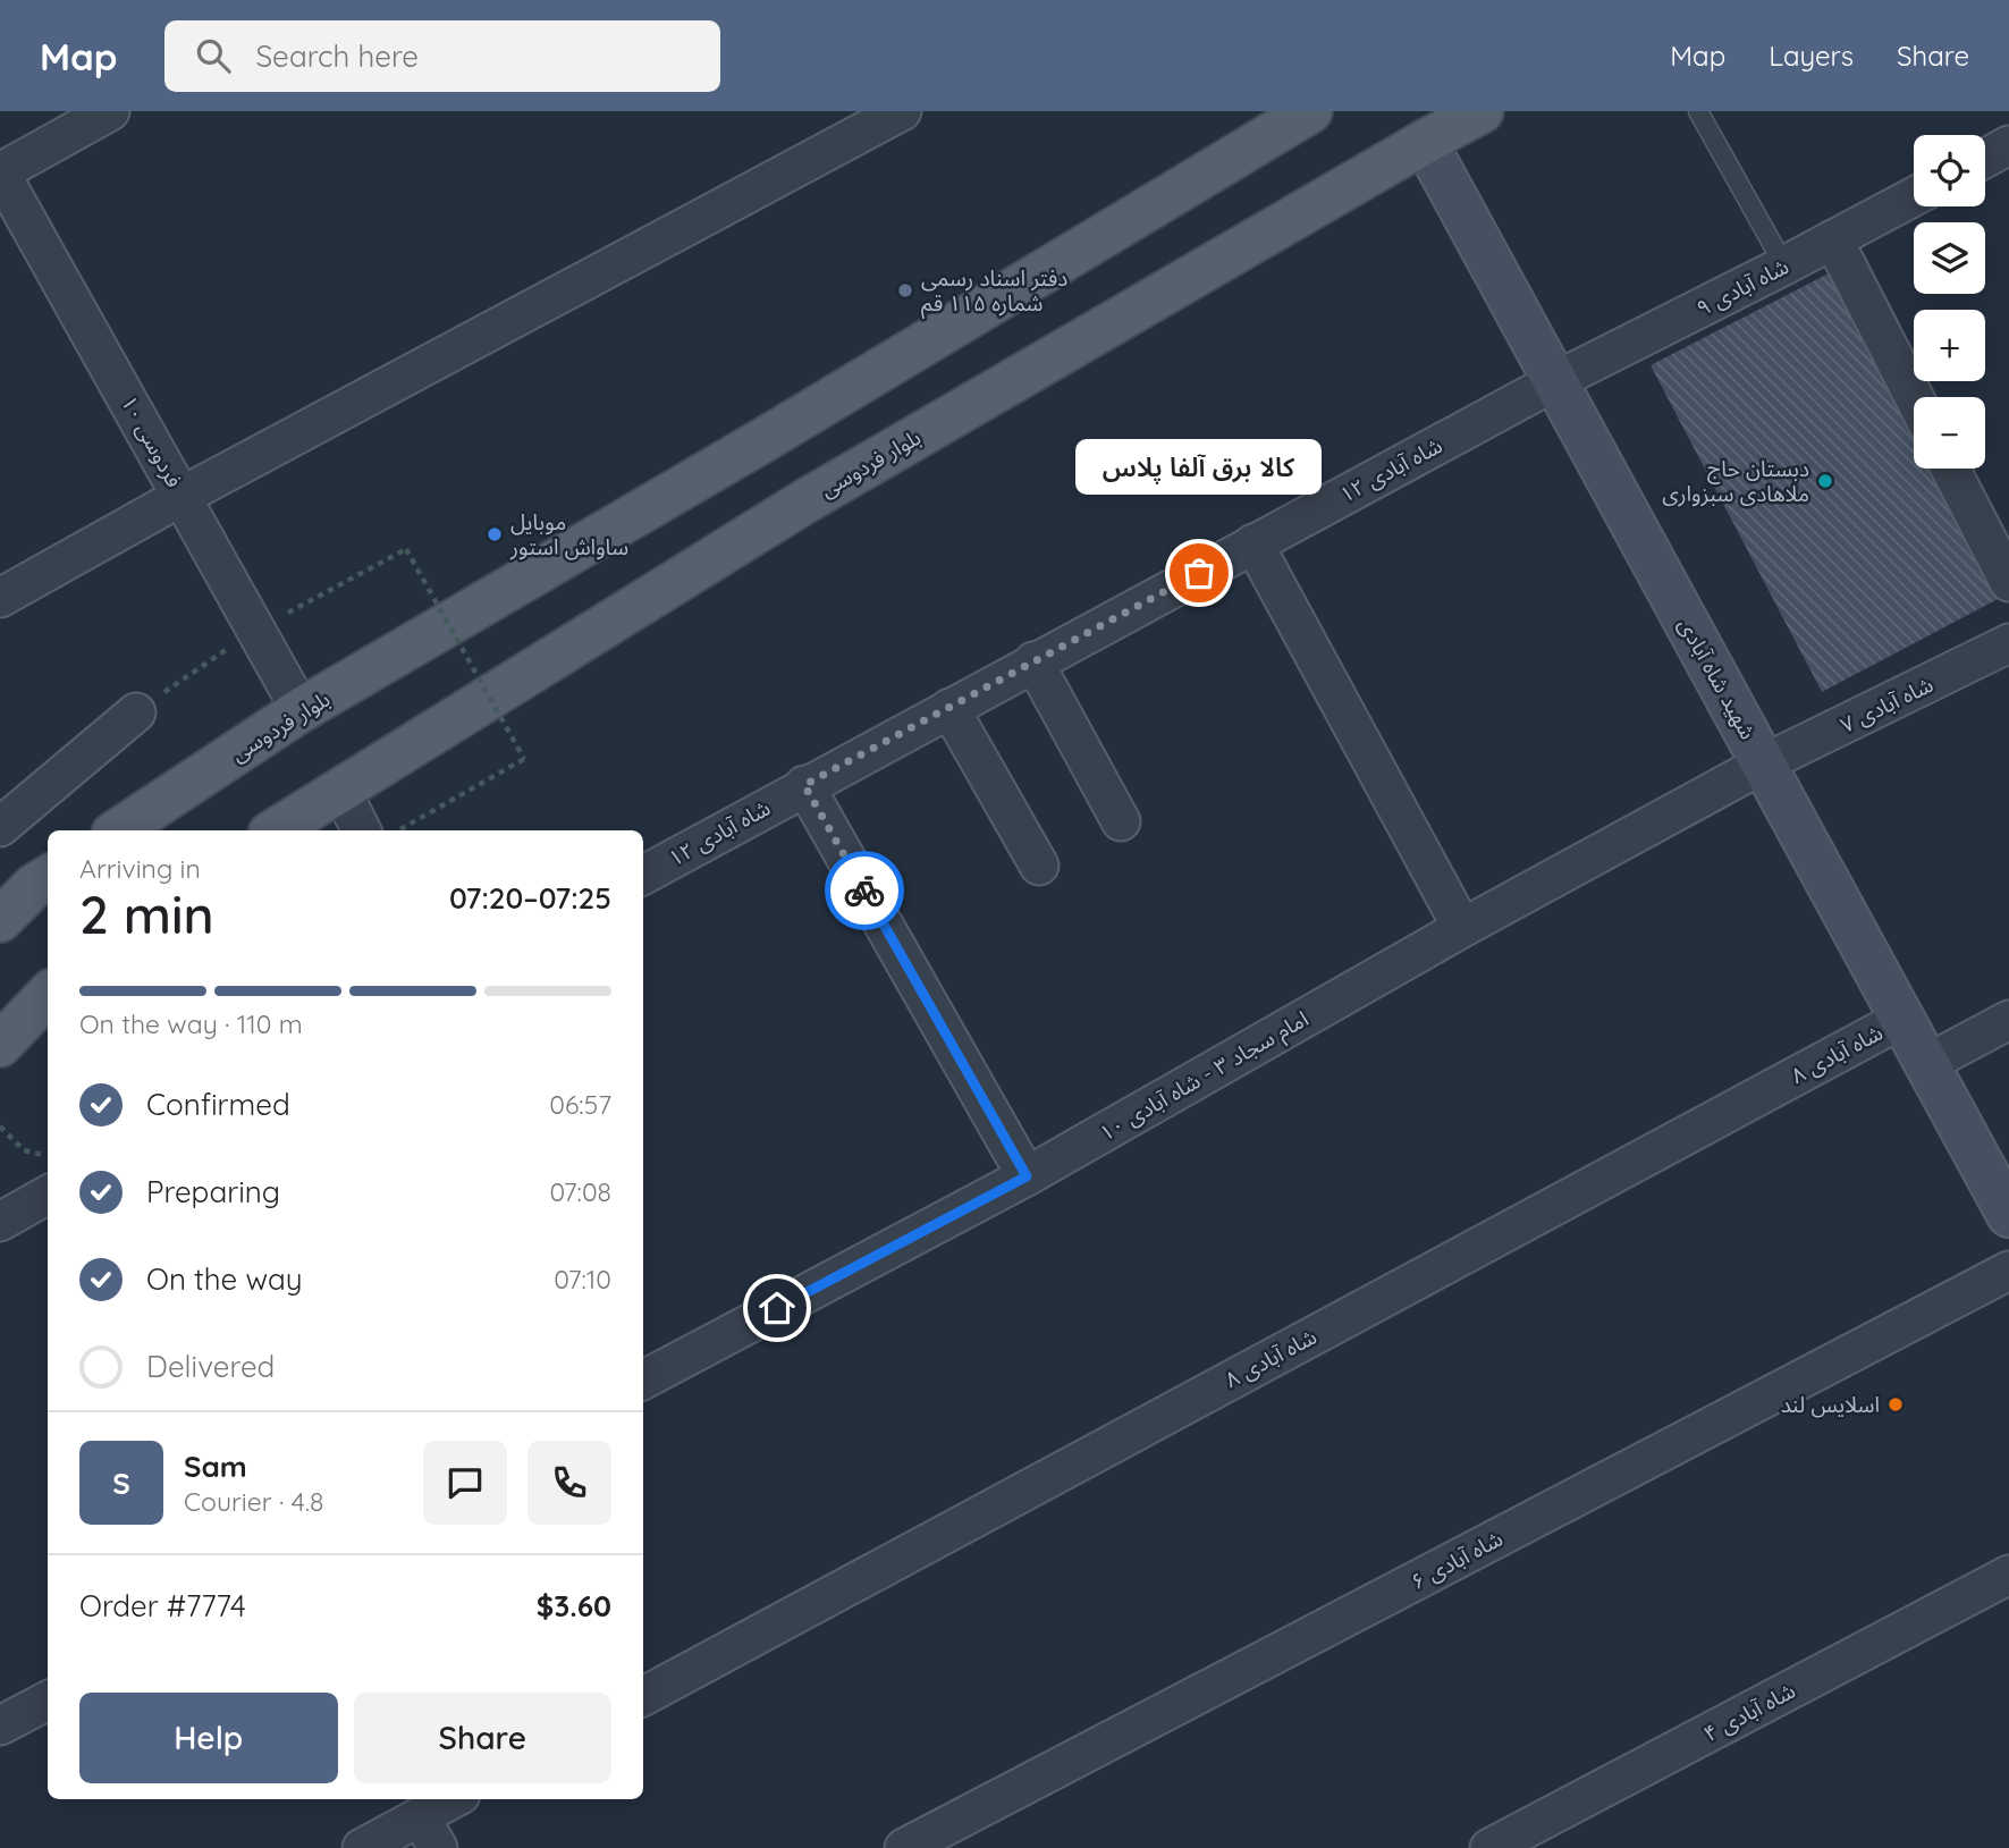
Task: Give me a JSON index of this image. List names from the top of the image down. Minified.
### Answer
{"streets":{"main road":["بلوار فردوسی","شهید شاه آبادی"],"street":["شاه آبادی ۹","فردوسی ۱۰","شاه آبادی ۱۲","شاه آبادی ۷","شاه آبادی ۸","امام سجاد ۳ - شاه آبادی ۱۰","شاه آبادی ۶","شاه آبادی ۴"]},"crossings":[["شاه آبادی ۹","شاه آبادی ۱۲"],["شاه آبادی ۹","شهید شاه آبادی"],["فردوسی ۱۰","بلوار فردوسی"],["بلوار فردوسی","شهید شاه آبادی"],["شاه آبادی ۱۲","شهید شاه آبادی"],["شهید شاه آبادی","شاه آبادی ۷"],["شهید شاه آبادی","شاه آبادی ۸"],["شهید شاه آبادی","امام سجاد ۳ - شاه آبادی ۱۰"],["شاه آبادی ۷","امام سجاد ۳ - شاه آبادی ۱۰"]],"places":["دفتر اسناد رسمی شماره ۱۱۵ قم","دبستان حاج ملاهادی سبزواری","موبایل ساواش استور","کالا برق آلفا پلاس","اسلایس لند"],"page":{"header":"Map","search":"Search here","nav":["Map","Layers","Share"],"map_buttons":["+","−"],"bubble":"کالا برق آلفا پلاس","heading":["2 min","Arriving in","07:20–07:25"],"panel":["Sam","Courier · 4.8","Order #7774","$3.60"],"bar":"On the way · 110 m","list":[["Confirmed","06:57"],["Preparing","07:08"],["On the way","07:10"],"Delivered"],"round":"S","buttons":["Help","Share"]}}
